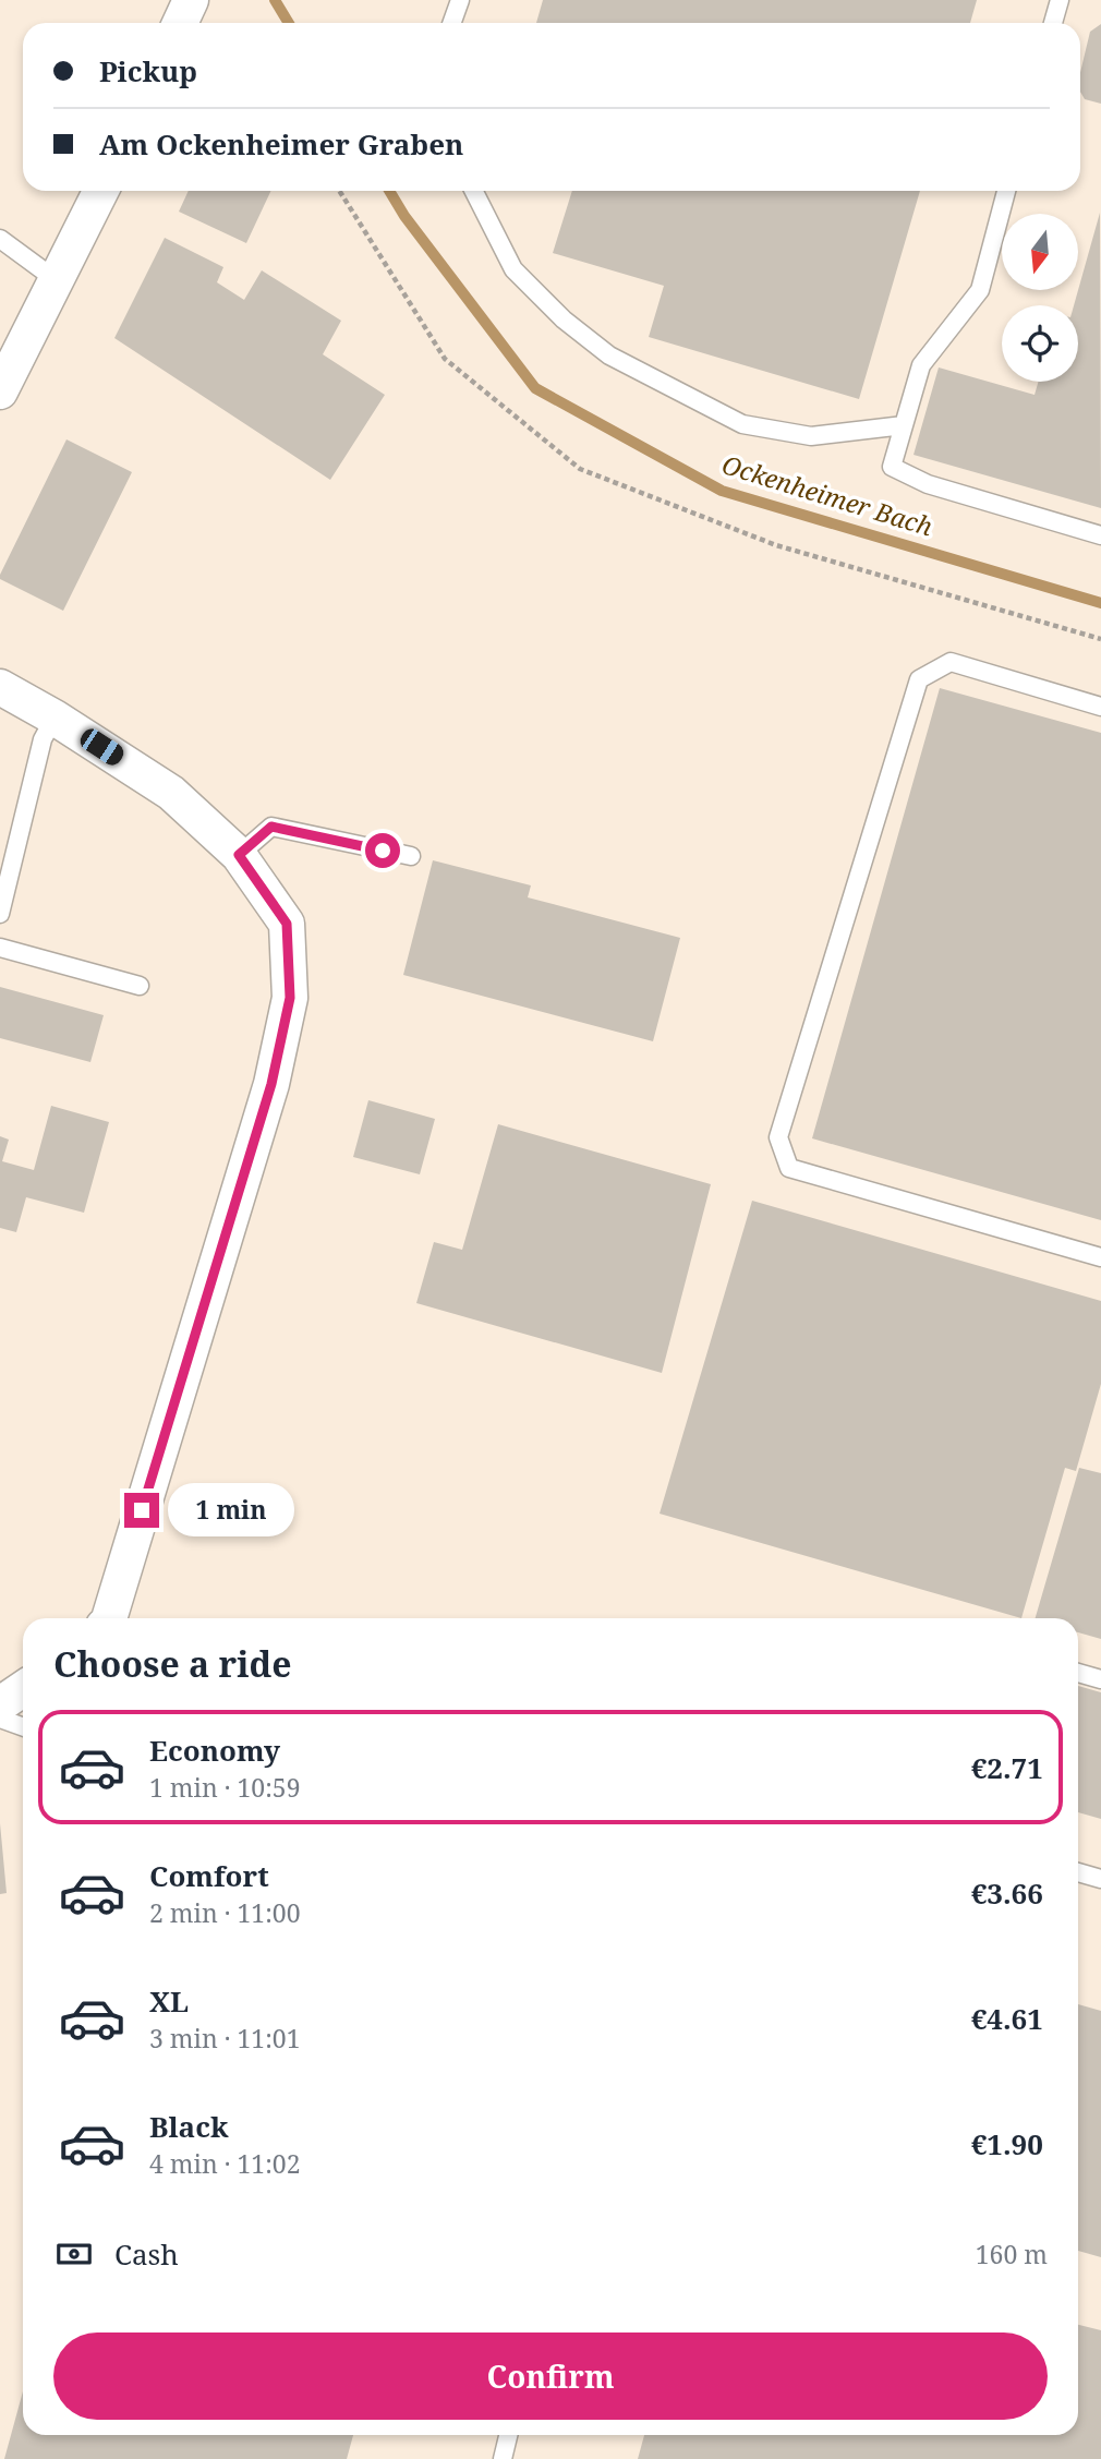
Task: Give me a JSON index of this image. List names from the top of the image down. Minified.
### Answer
{"water":["Ockenheimer Bach"],"north":"bottom","page":{"banner":["Pickup","Am Ockenheimer Graben"],"bubble":"1 min","heading":"Choose a ride","list":[{"name":"Economy","note":"1 min · 10:59","value":"€2.71"},{"name":"Comfort","note":"2 min · 11:00","value":"€3.66"},{"name":"XL","note":"3 min · 11:01","value":"€4.61"},{"name":"Black","note":"4 min · 11:02","value":"€1.90"}],"pay":["Cash","160 m"],"buttons":"Confirm"}}
